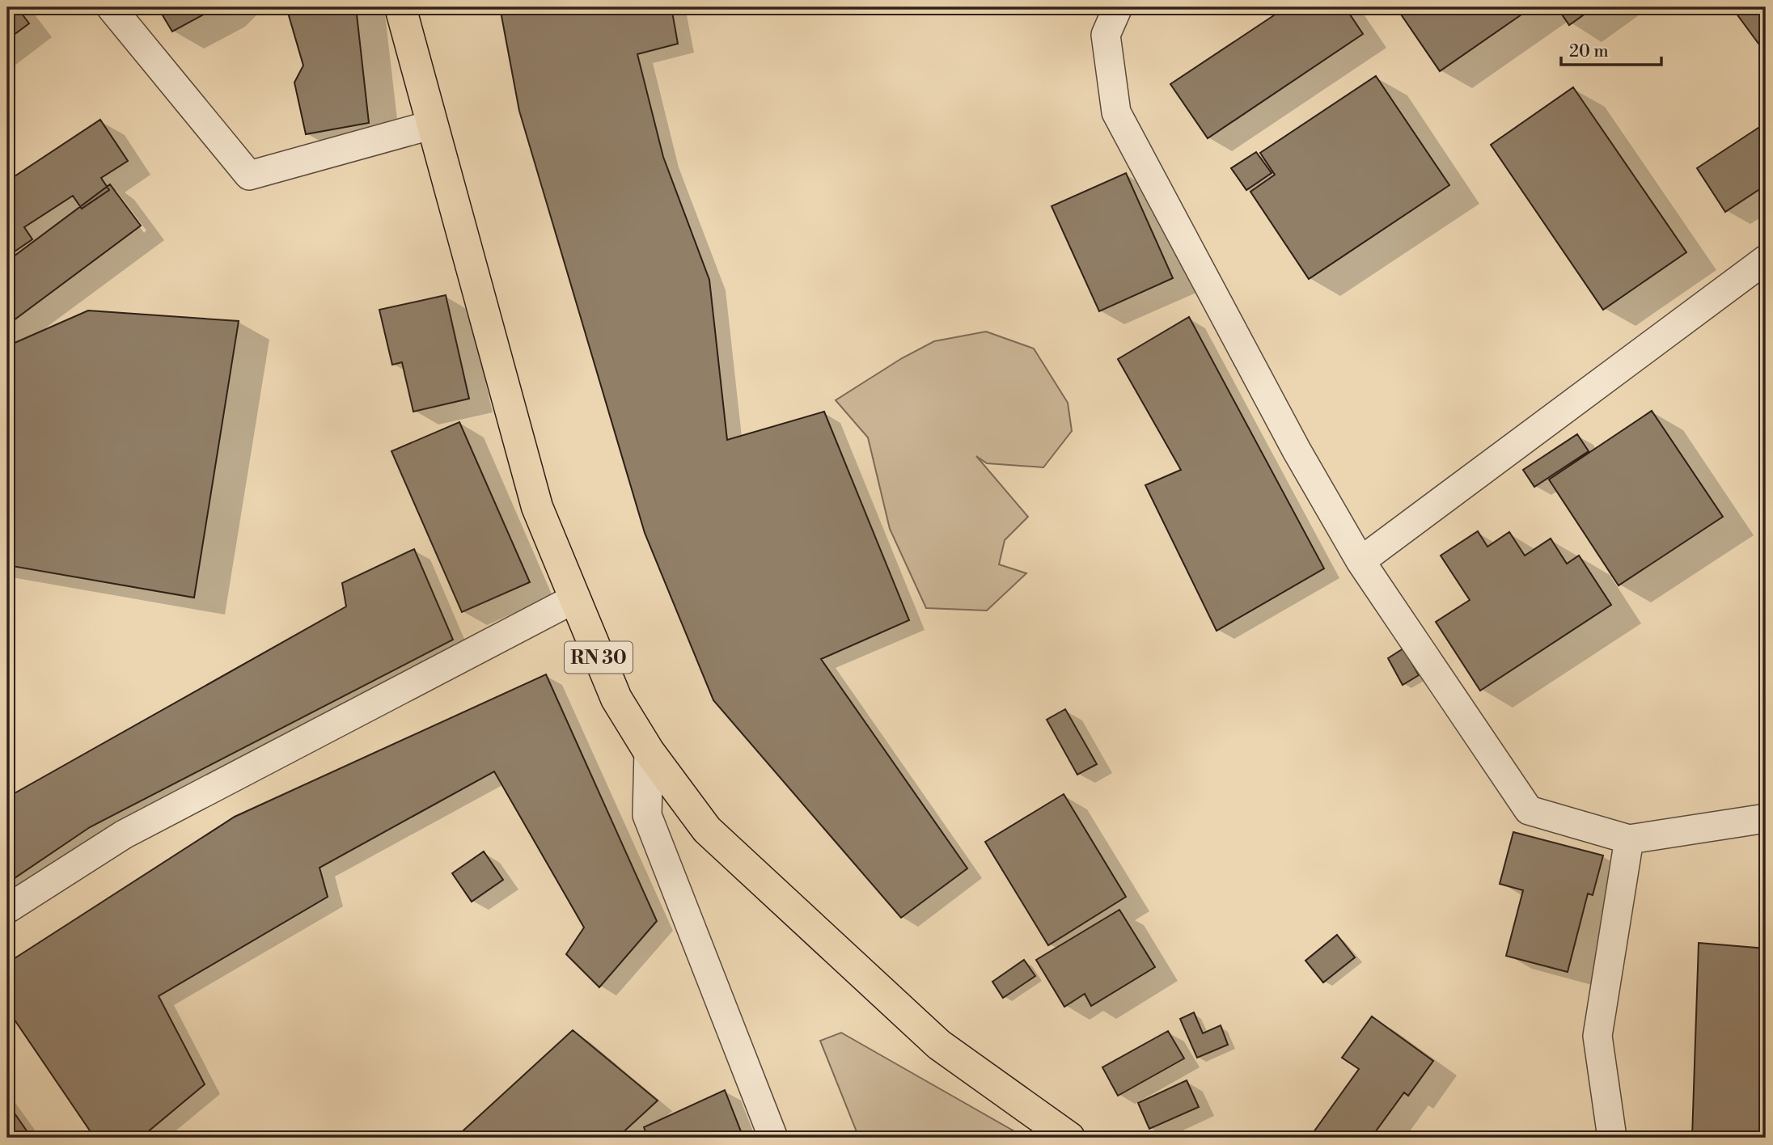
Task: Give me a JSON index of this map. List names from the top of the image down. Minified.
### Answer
{"streets":{"main road":["RN 30"]},"scale_bar":"20 m"}
